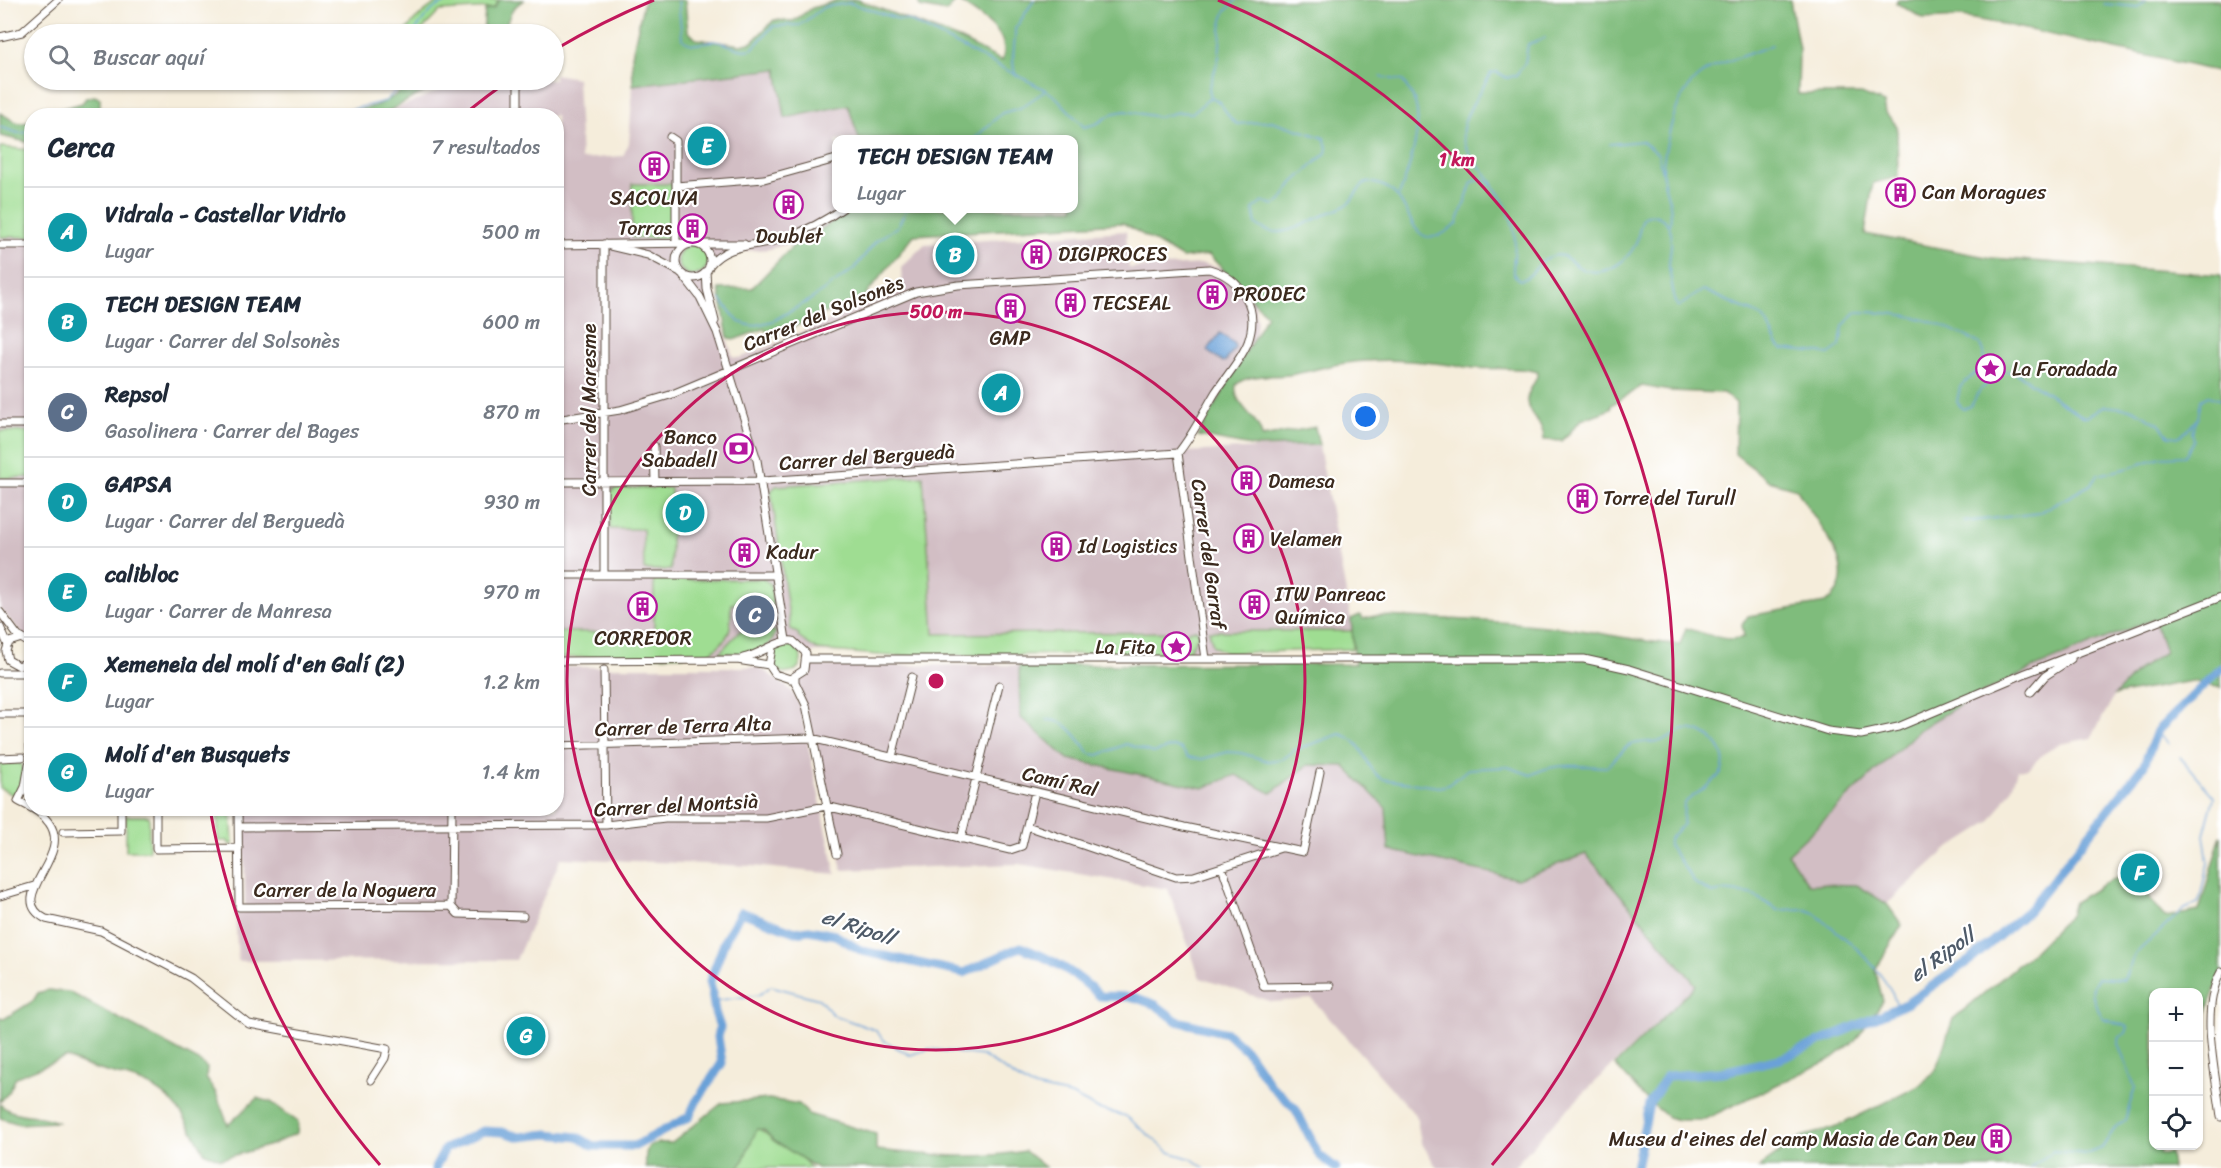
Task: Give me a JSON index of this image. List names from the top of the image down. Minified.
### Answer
{"streets":{"street":["Carrer del Solsonès","Carrer del Maresme","Carrer del Berguedà","Carrer del Garraf","Carrer de Terra Alta","Camí Ral","Carrer del Montsià","Carrer de la Noguera"]},"crossings":[["Carrer del Solsonès","Carrer del Maresme"],["Carrer del Solsonès","Carrer del Berguedà"],["Carrer del Solsonès","Carrer del Garraf"],["Carrer del Maresme","Carrer del Berguedà"],["Carrer del Berguedà","Carrer del Garraf"],["Carrer de Terra Alta","Camí Ral"]],"water":["el Ripoll"],"places":{"building":["SACOLIVA","Can Moragues","Doublet","Torras","DIGIPROCES","PRODEC","TECSEAL","GMP","Damesa","Torre del Turull","Velamen","Id Logistics","Kadur","ITW Panreac Química","CORREDOR","Museu d'eines del camp Masia de Can Deu"],"place":["La Foradada","La Fita"],"bank":["Banco Sabadell"]},"page":{"search":"Buscar aquí","heading":["Cerca","7 resultados"],"pins":["E","B","A","D","C","F","G"],"popup":["TECH DESIGN TEAM","Lugar"],"list":[{"mark":"A","name":"Vidrala - Castellar Vidrio","note":"Lugar","value":"500 m"},{"mark":"B","name":"TECH DESIGN TEAM","note":"Lugar · Carrer del Solsonès","value":"600 m"},{"mark":"C","name":"Repsol","note":"Gasolinera · Carrer del Bages","value":"870 m"},{"mark":"D","name":"GAPSA","note":"Lugar · Carrer del Berguedà","value":"930 m"},{"mark":"E","name":"calibloc","note":"Lugar · Carrer de Manresa","value":"970 m"},{"mark":"F","name":"Xemeneia del molí d'en Galí (2)","note":"Lugar","value":"1.2 km"},{"mark":"G","name":"Molí d'en Busquets","note":"Lugar","value":"1.4 km"}],"map_buttons":["+","−"]},"rings":["1 km","500 m"]}
